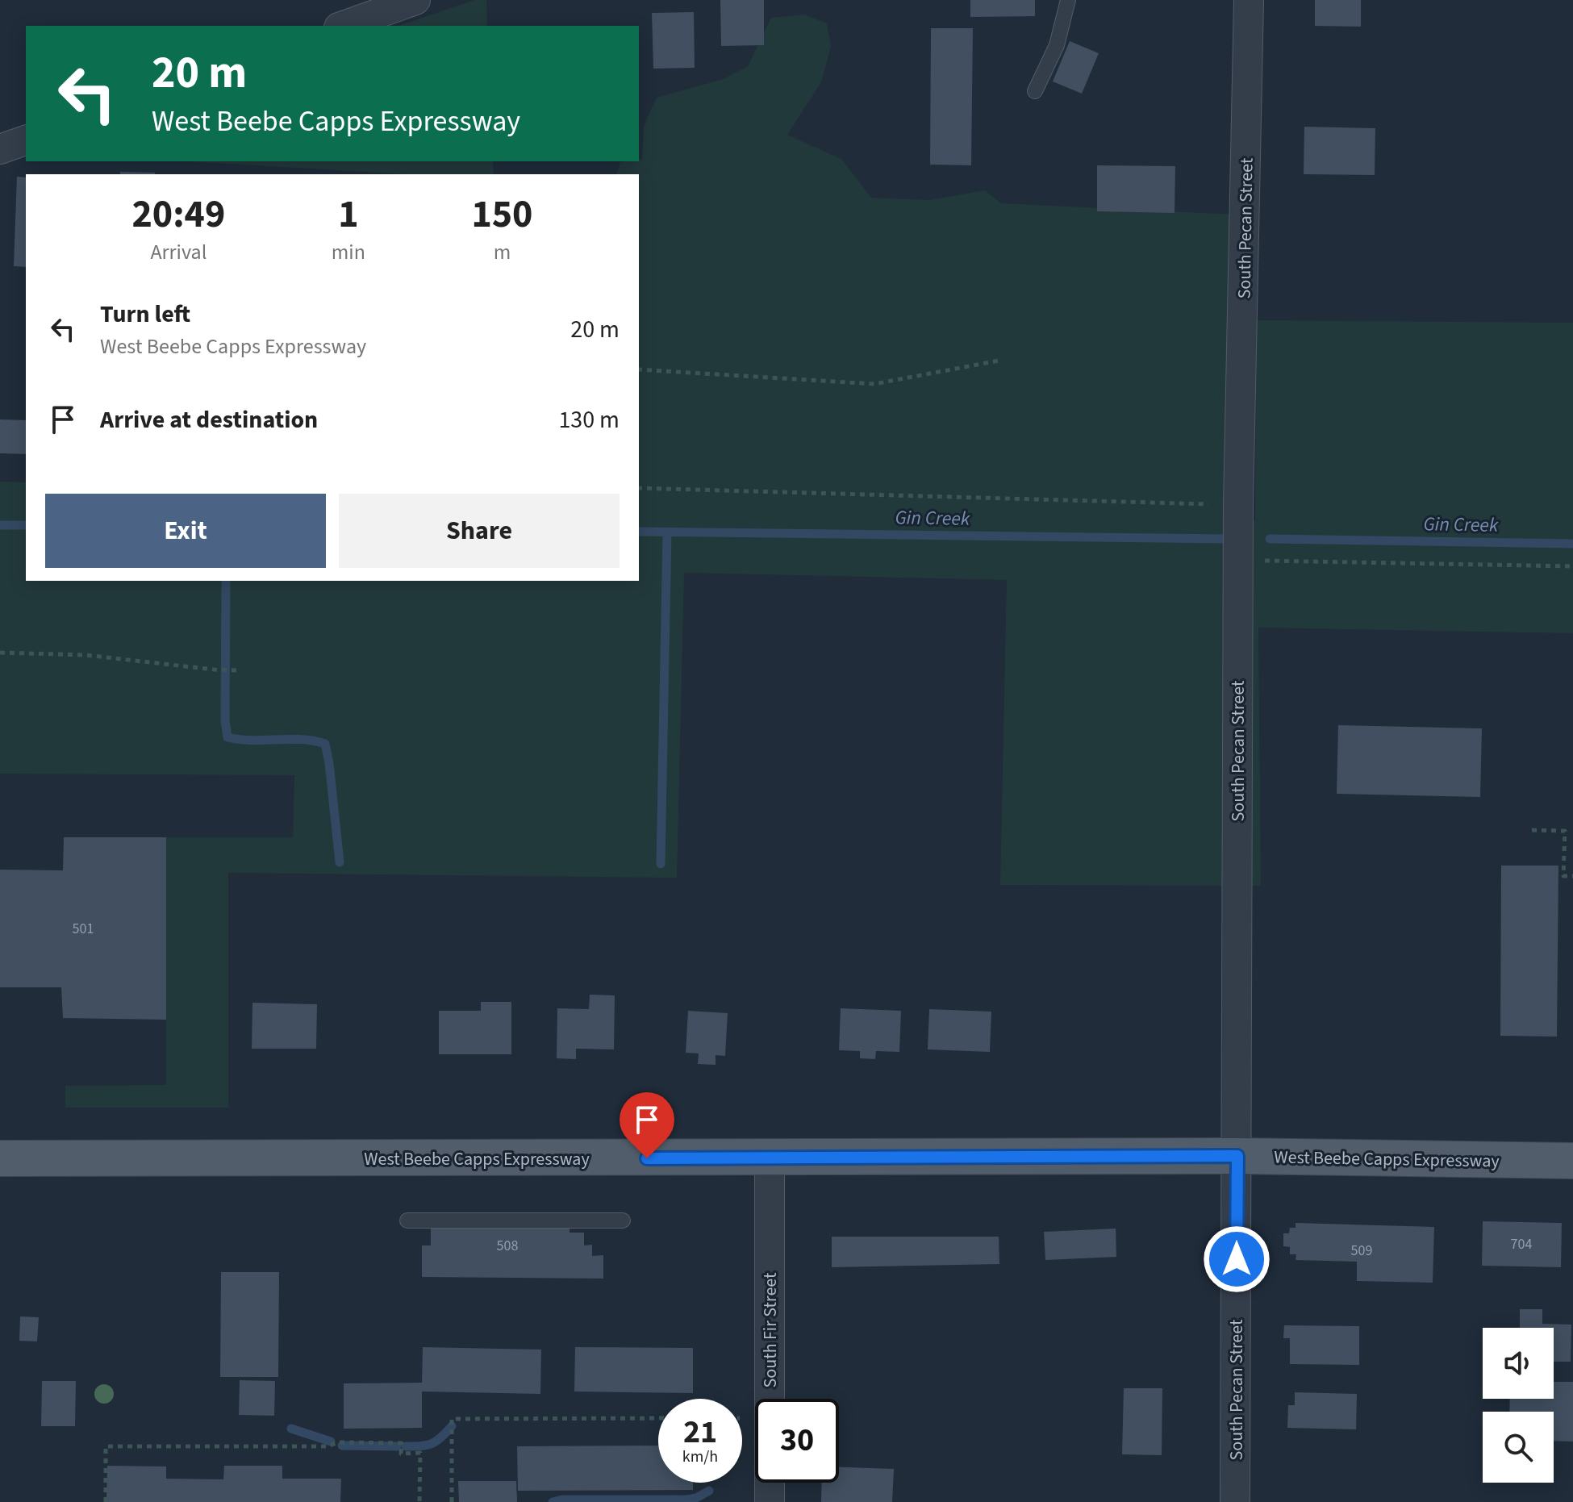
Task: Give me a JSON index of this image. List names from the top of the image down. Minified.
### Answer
{"streets":{"main road":["West Beebe Capps Expressway"],"street":["South Pecan Street","South Fir Street"]},"crossings":[["South Pecan Street","West Beebe Capps Expressway"],["West Beebe Capps Expressway","South Fir Street"]],"water":["Gin Creek"],"house_numbers":["501","704","508","509"],"page":{"turn":["20 m","West Beebe Capps Expressway"],"eta":["20:49","Arrival","1","min","150","m"],"list":[{"name":"Turn left","note":"West Beebe Capps Expressway","value":"20 m"},{"name":"Arrive at destination","value":"130 m"}],"buttons":["Exit","Share"],"speed":"21 km/h","limit":"30"}}
